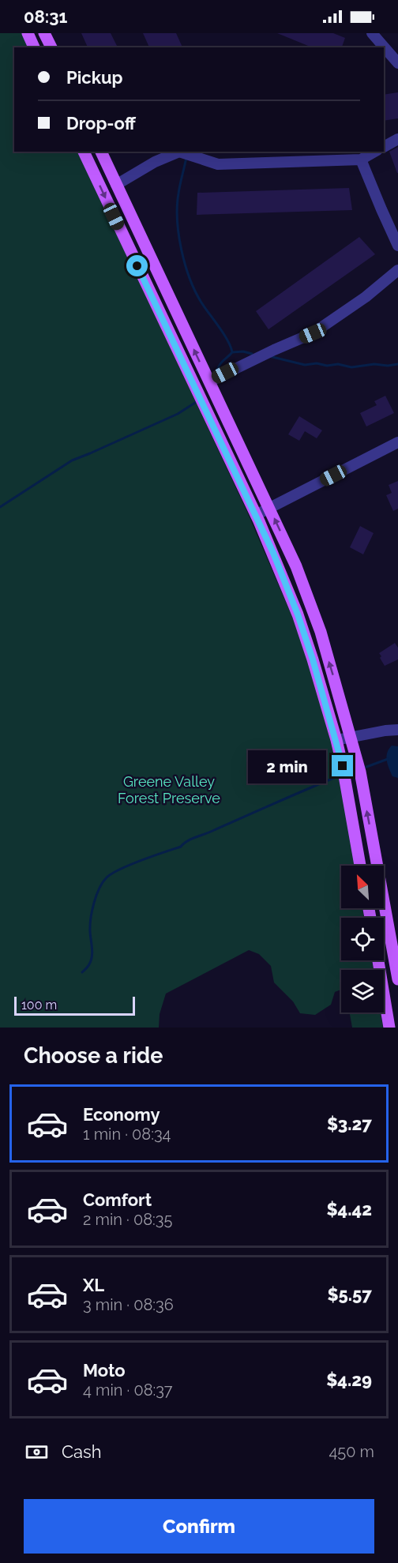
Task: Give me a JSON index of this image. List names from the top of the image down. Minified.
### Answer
{"parks":["Greene Valley Forest Preserve"],"scale_bar":"100 m","north":"top left","page":{"status":"08:31","banner":["Pickup","Drop-off"],"bubble":"2 min","scale":"100 m","heading":"Choose a ride","list":[{"name":"Economy","note":"1 min · 08:34","value":"$3.27"},{"name":"Comfort","note":"2 min · 08:35","value":"$4.42"},{"name":"XL","note":"3 min · 08:36","value":"$5.57"},{"name":"Moto","note":"4 min · 08:37","value":"$4.29"}],"pay":["Cash","450 m"],"buttons":"Confirm"}}
